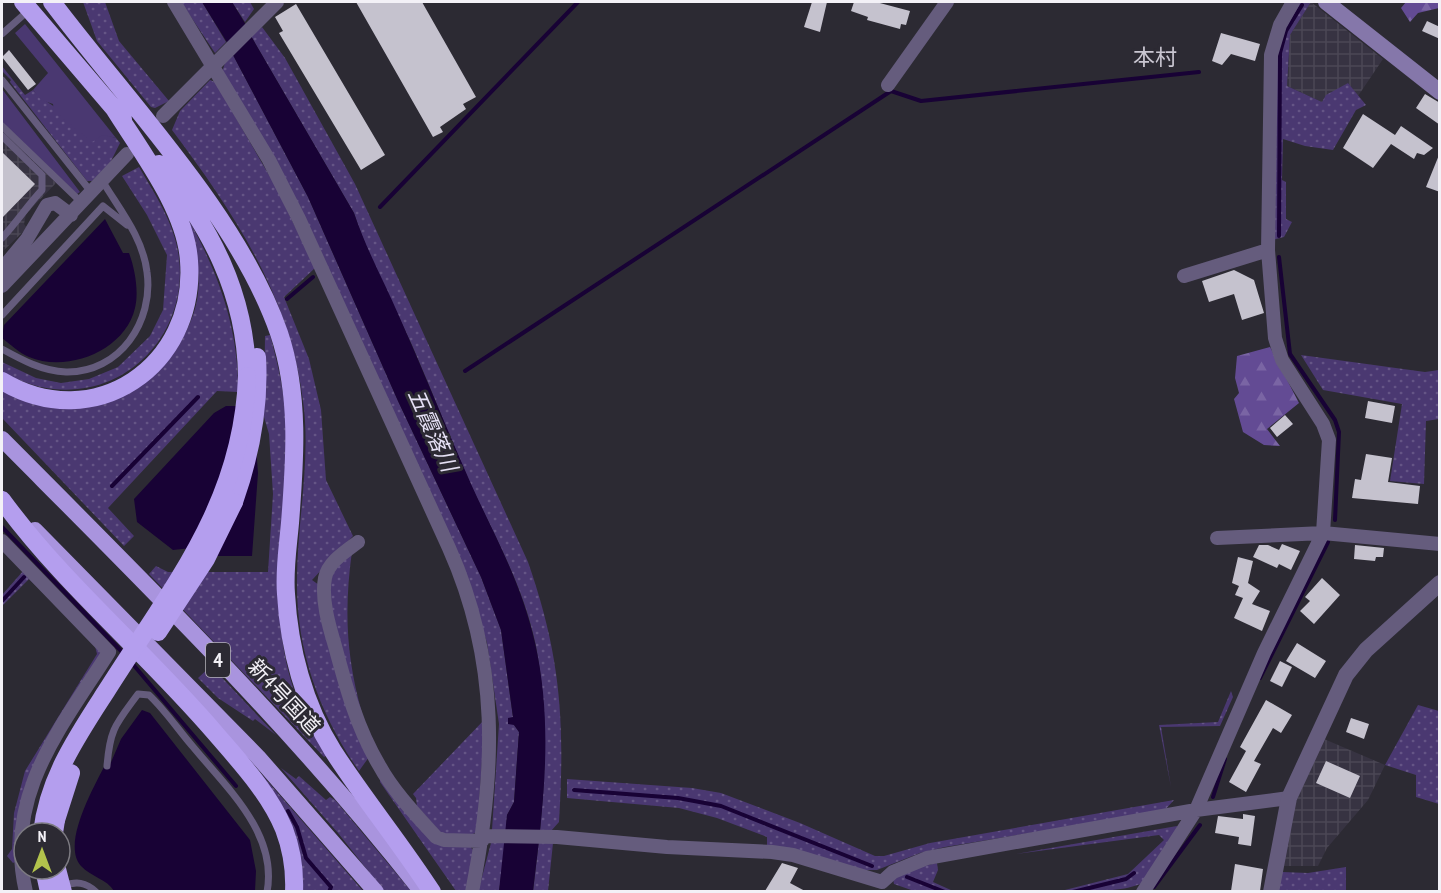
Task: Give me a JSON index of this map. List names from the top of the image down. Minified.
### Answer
{"streets":{"highway":["4","新4号国道"]},"districts":["本村"],"water":["五霞落川"],"north":"top"}
